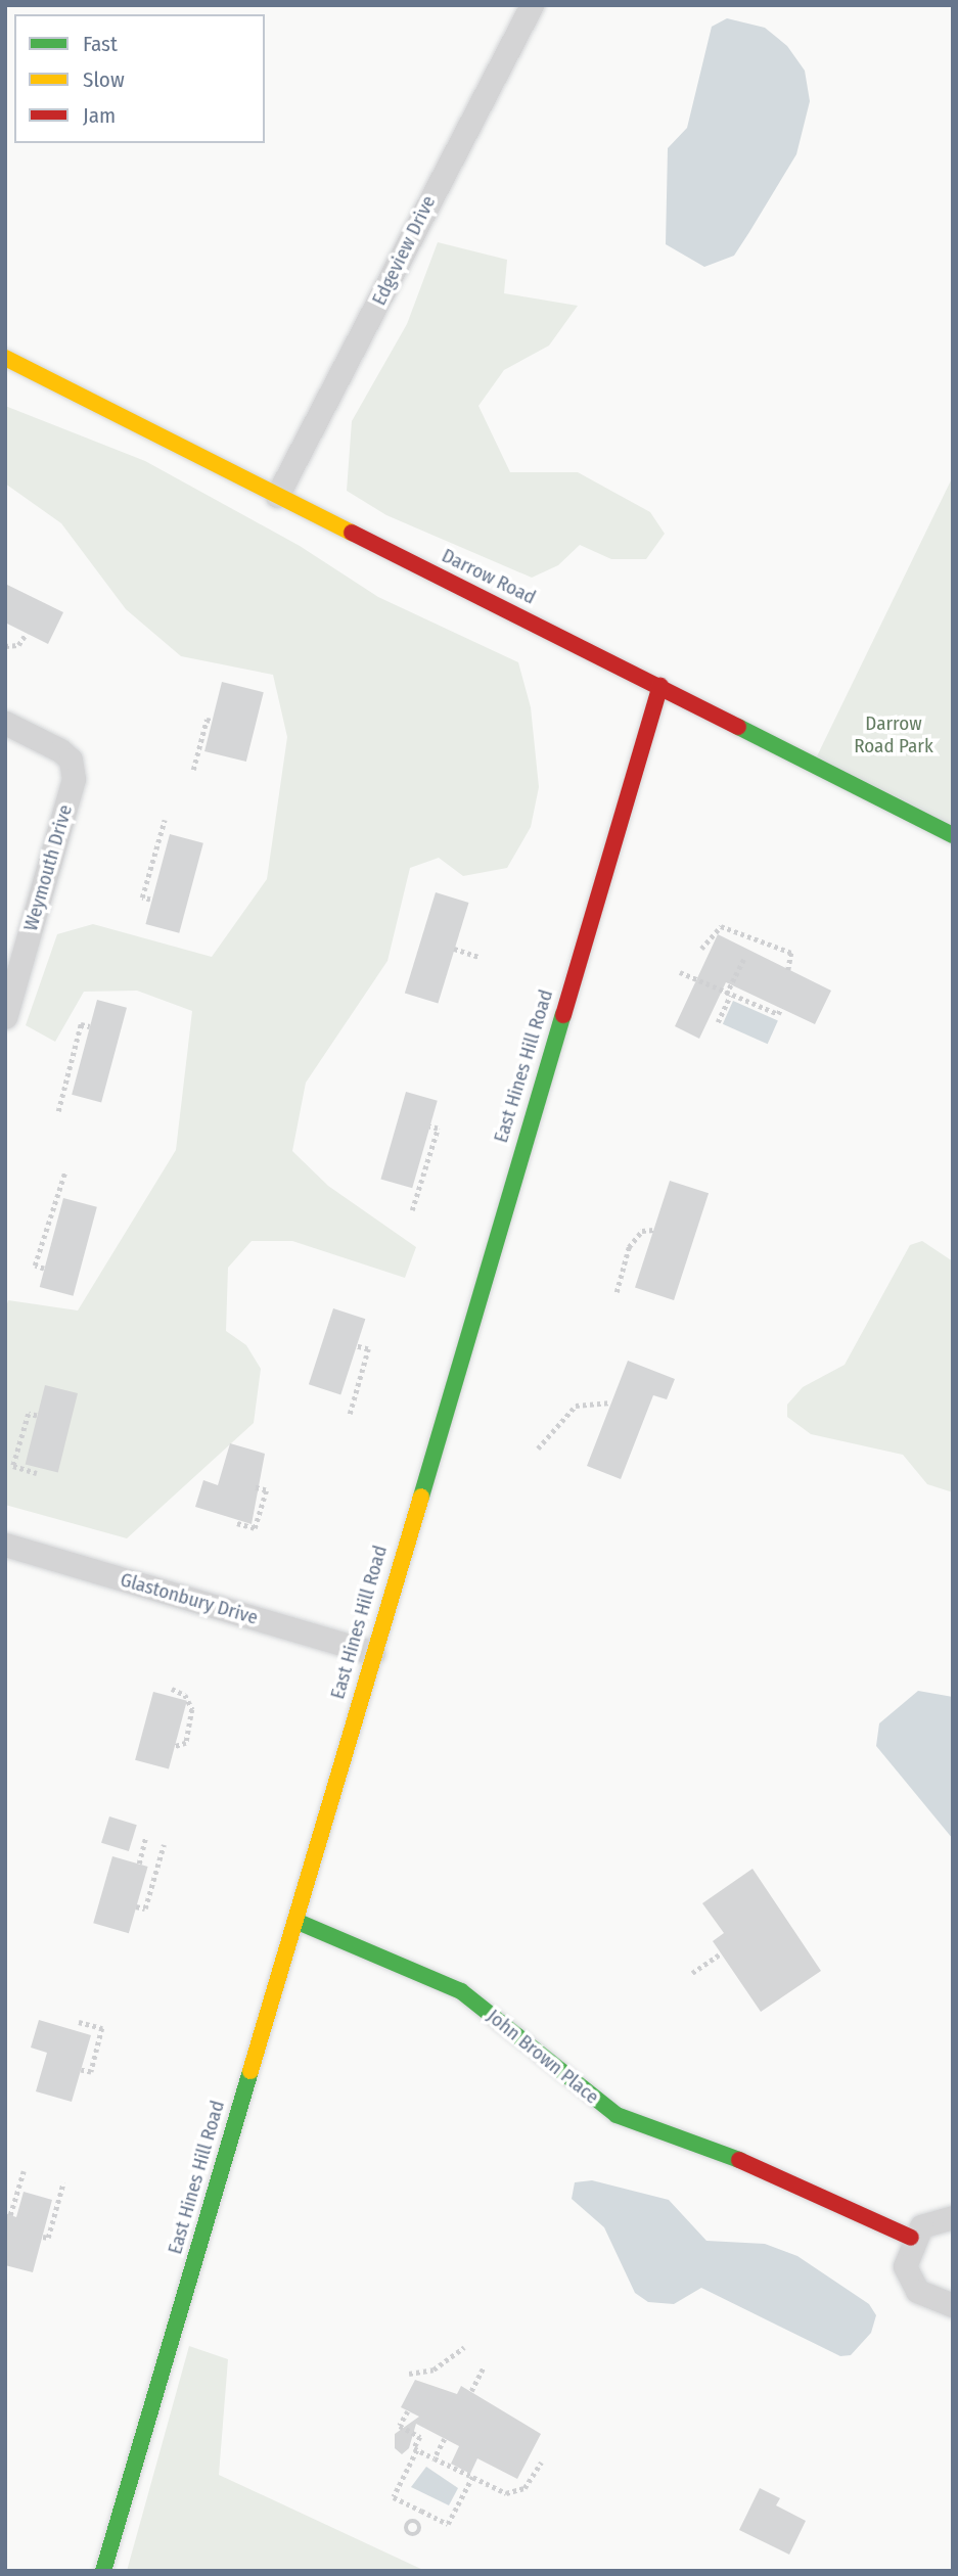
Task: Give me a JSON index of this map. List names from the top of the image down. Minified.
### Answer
{"streets":{"street":["Edgeview Drive","Darrow Road","Weymouth Drive","East Hines Hill Road","Glastonbury Drive","John Brown Place"]},"crossings":[["Edgeview Drive","Darrow Road"],["Darrow Road","East Hines Hill Road"],["East Hines Hill Road","Glastonbury Drive"],["East Hines Hill Road","John Brown Place"]],"parks":["Darrow Road Park"],"legend":["Fast","Slow","Jam"]}
